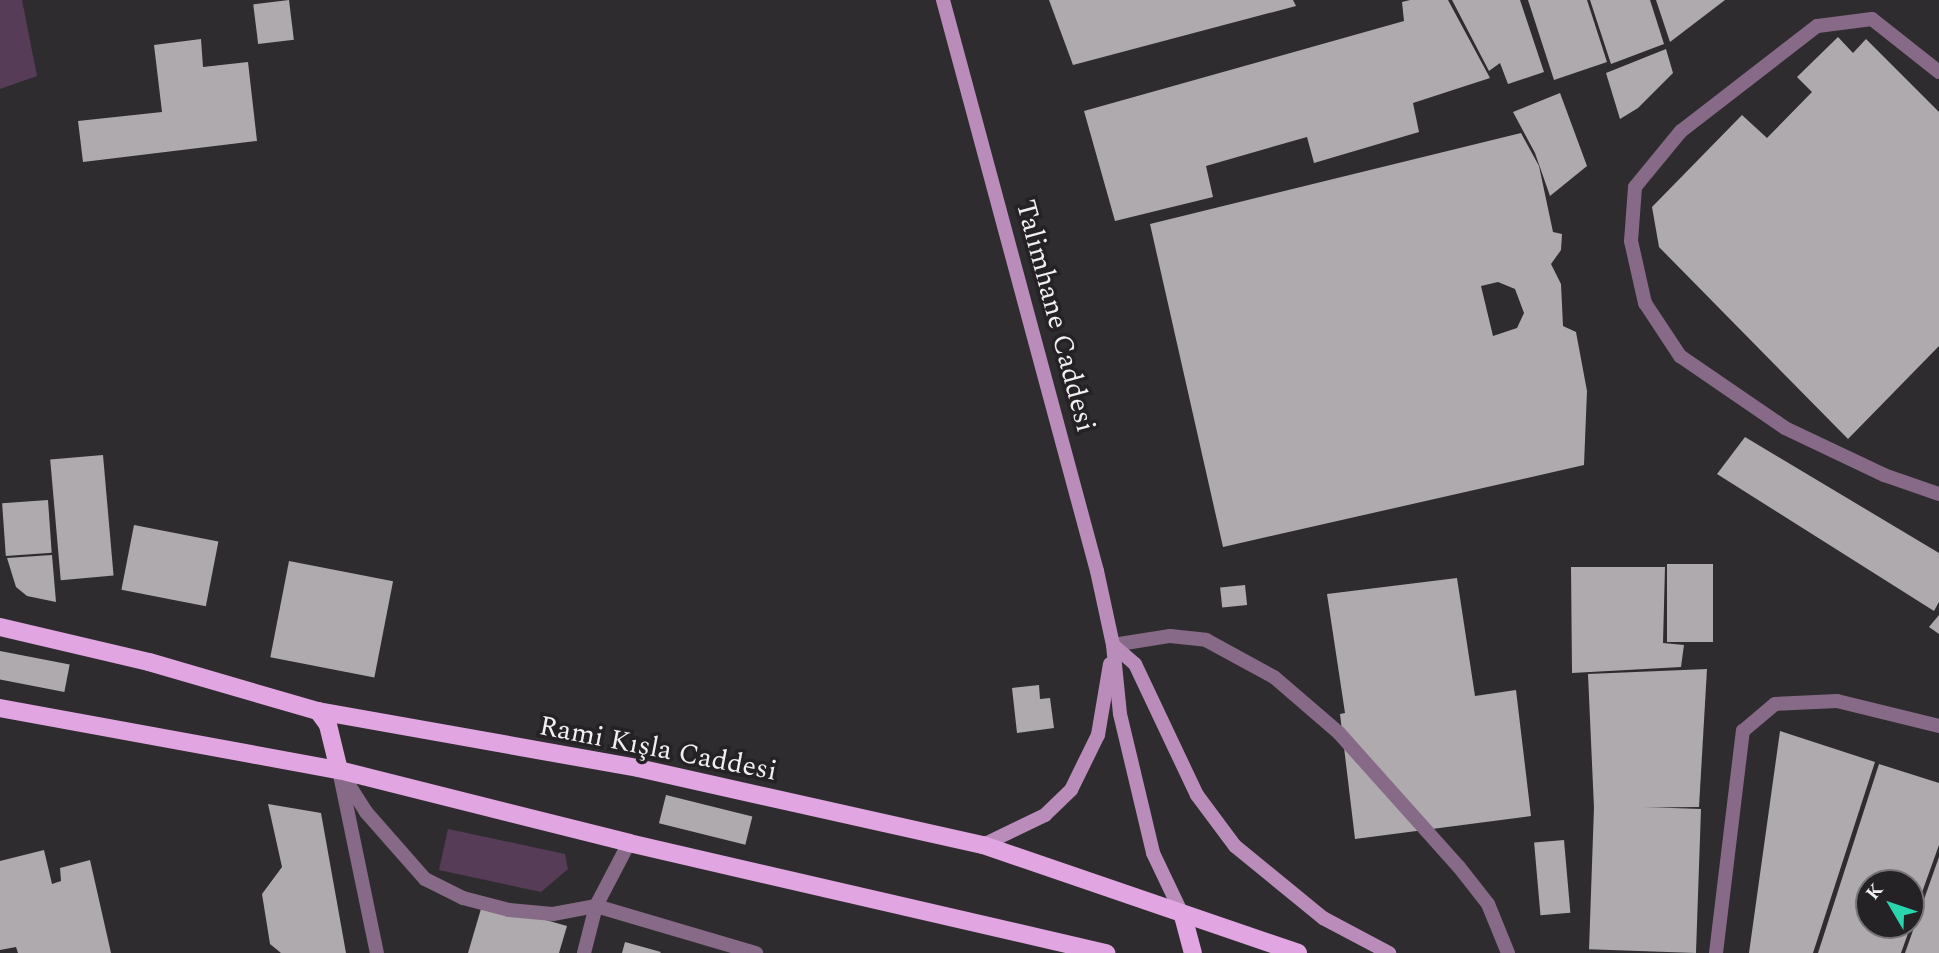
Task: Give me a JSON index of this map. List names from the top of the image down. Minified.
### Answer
{"streets":{"main road":["Talimhane Caddesi","Rami Kışla Caddesi"]},"crossings":[["Talimhane Caddesi","Rami Kışla Caddesi"]],"north":"top left"}
